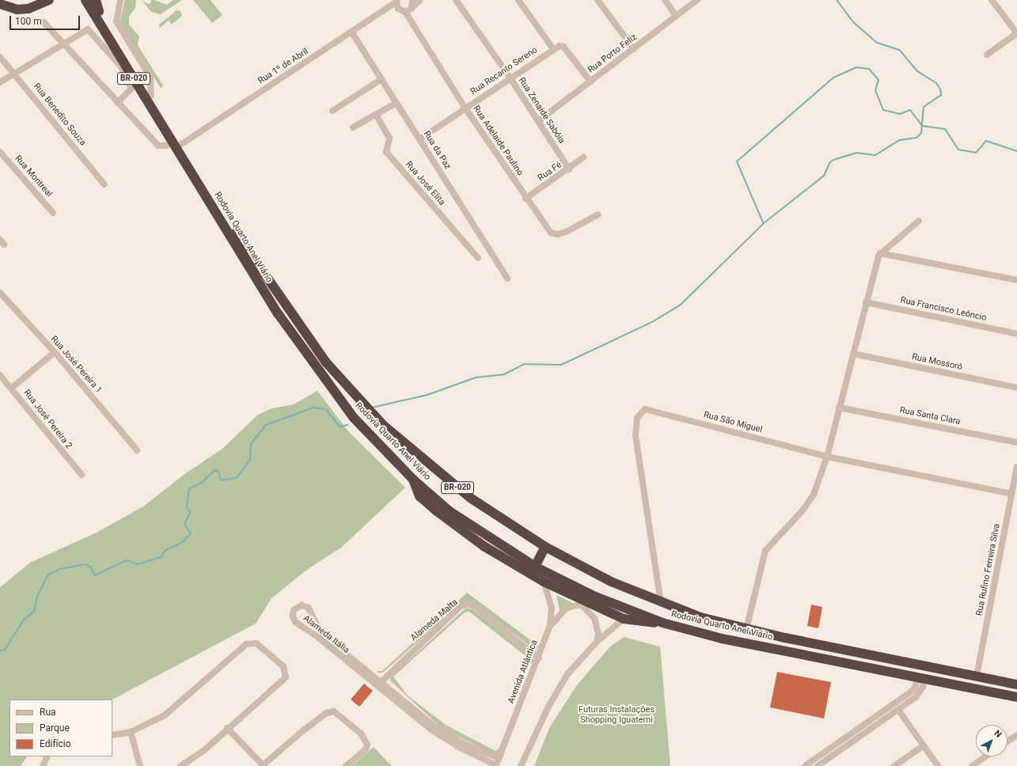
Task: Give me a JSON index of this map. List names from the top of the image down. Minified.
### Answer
{"streets":{"highway":["BR-020","Rodovia Quarto Anel Viário"],"street":["Rua Porto Feliz","Rua 1º de Abril","Rua Recanto Sereno","Rua Zenaide Sabóia","Rua Benedito Souza","Rua Adelaide Paulino","Rua da Paz","Rua Fé","Rua Montreal","Rua José Elita","Rua Francisco Leôncio","Rua Mossoró","Rua José Pereira 1","Rua Santa Clara","Rua José Pereira 2","Rua São Miguel","Rua Rufino Ferreira Silva","Alameda Malta","Alameda Itália","Avenida Atlântica"]},"crossings":[["Rua Porto Feliz","Rua Zenaide Sabóia"],["Rua 1º de Abril","Rua Adelaide Paulino"],["Rua 1º de Abril","Rua da Paz"],["Rua 1º de Abril","Rodovia Quarto Anel Viário"],["Rua Recanto Sereno","Rua Zenaide Sabóia"],["Rua Recanto Sereno","Rua Adelaide Paulino"],["Rua Recanto Sereno","Rua da Paz"],["Rua Zenaide Sabóia","Rua Fé"],["Rua Adelaide Paulino","Rua Fé"],["Rodovia Quarto Anel Viário","Rua São Miguel"],["Rodovia Quarto Anel Viário","Rua Rufino Ferreira Silva"],["Rua São Miguel","Rua Rufino Ferreira Silva"],["Alameda Malta","Alameda Itália"],["Alameda Malta","Avenida Atlântica"],["Alameda Itália","Avenida Atlântica"]],"parks":["Futuras Instalações Shopping Iguatemi"],"legend":["Rua","Parque","Edifício"],"scale_bar":"100 m","north":"top right"}
